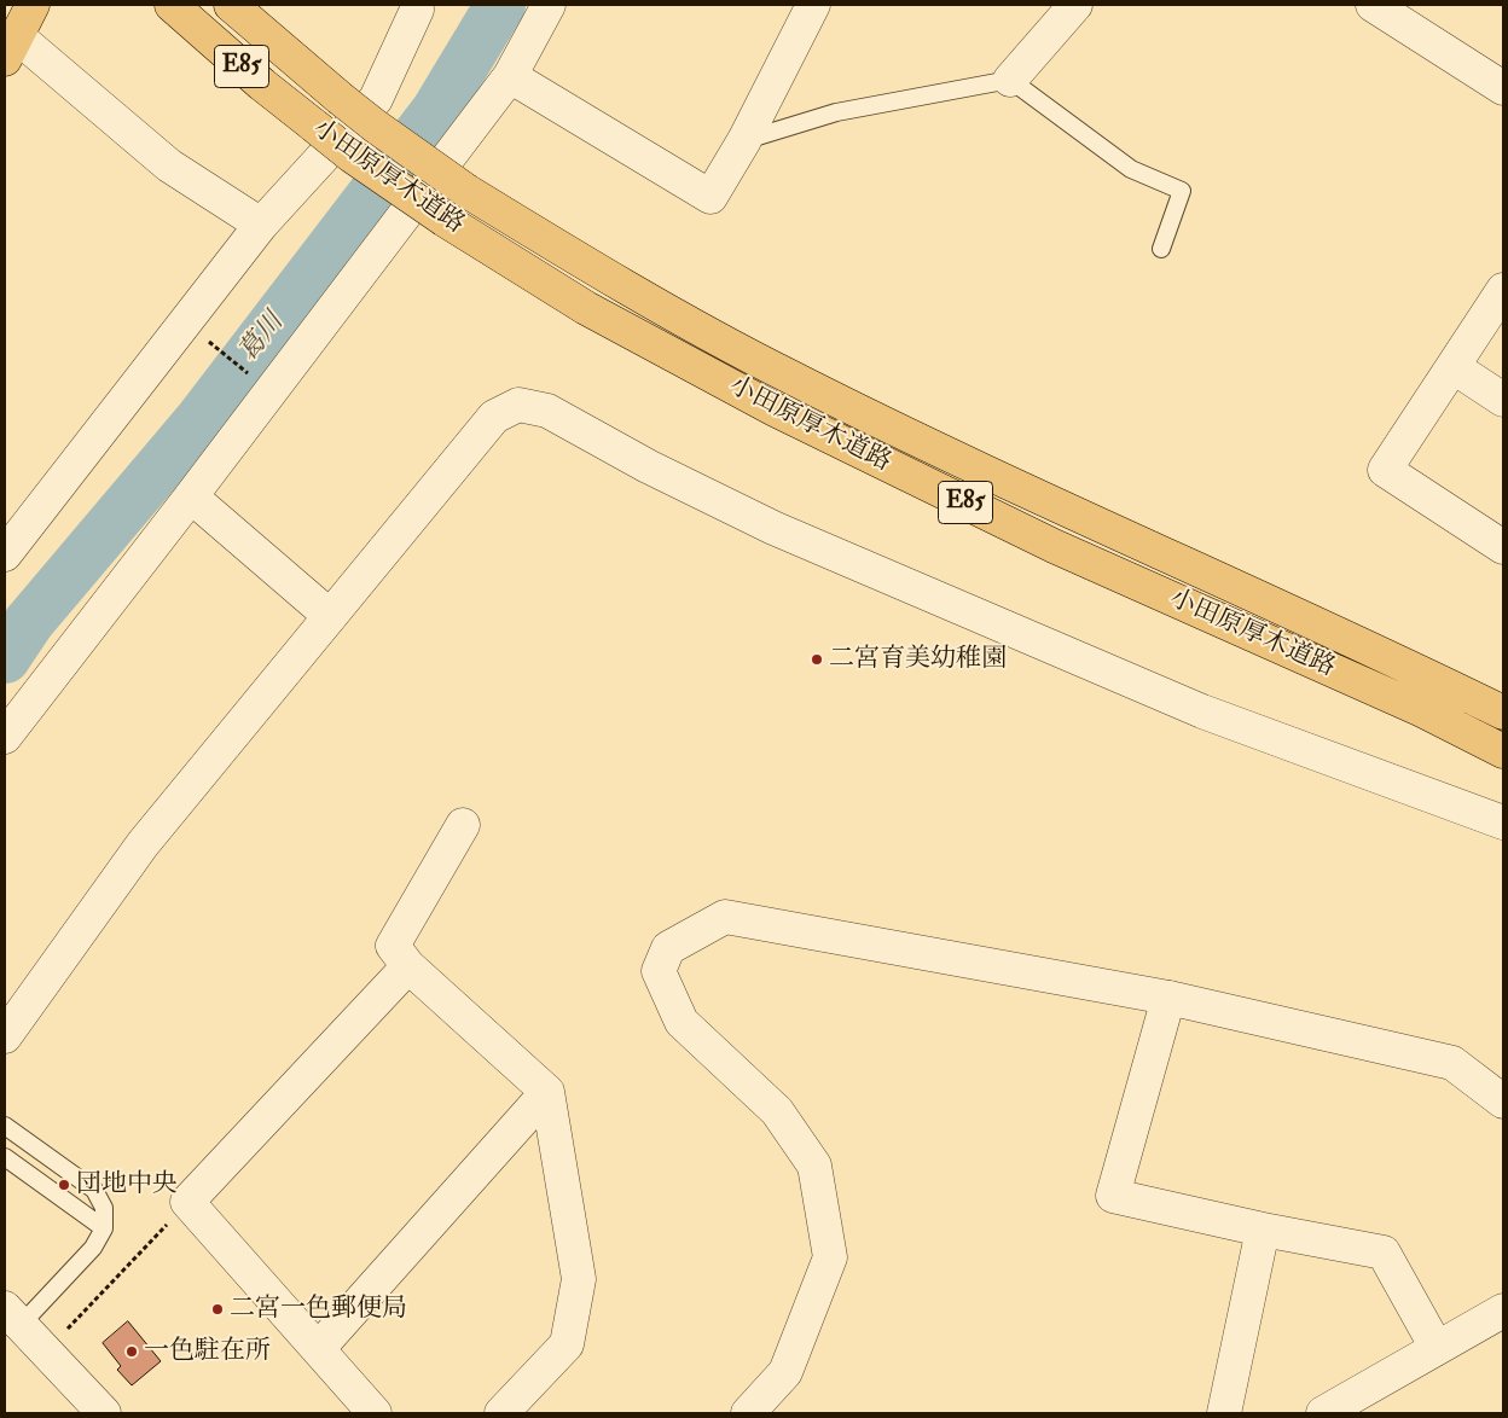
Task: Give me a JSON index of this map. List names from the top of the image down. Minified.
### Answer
{"streets":{"main road":["E85","小田原厚木道路"]},"water":["葛川"],"places":["二宮育美幼稚園","団地中央","二宮一色郵便局","一色駐在所"]}
